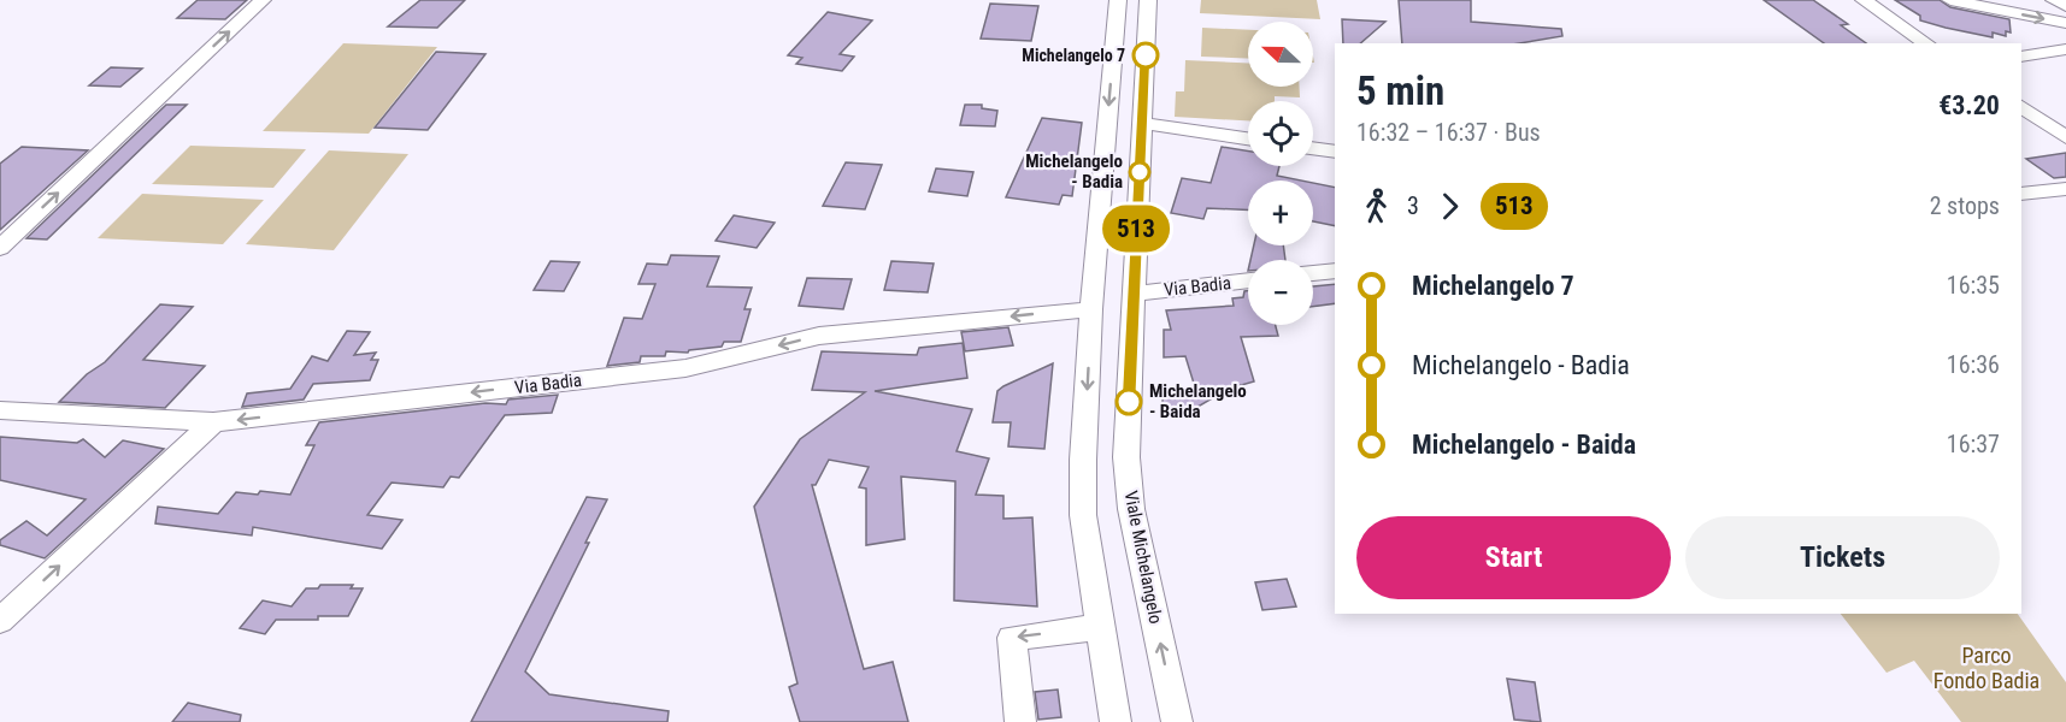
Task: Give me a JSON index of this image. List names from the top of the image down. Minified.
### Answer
{"streets":{"street":["Via Badia","Viale Michelangelo"]},"crossings":[["Via Badia","Viale Michelangelo"]],"one_way":["Via Badia"],"parks":["Parco Fondo Badia"],"places":["Michelangelo 7","Michelangelo - Badia","Michelangelo - Baida"],"lines":["bus line 513"],"north":"left","page":{"on_map":"513","map_buttons":["+","−"],"heading":["5 min","16:32 – 16:37 · Bus","€3.20"],"legs":["3","513","2 stops"],"list":[{"name":"Michelangelo 7","value":"16:35"},{"name":"Michelangelo - Badia","value":"16:36"},{"name":"Michelangelo - Baida","value":"16:37"}],"buttons":["Start","Tickets"]}}
